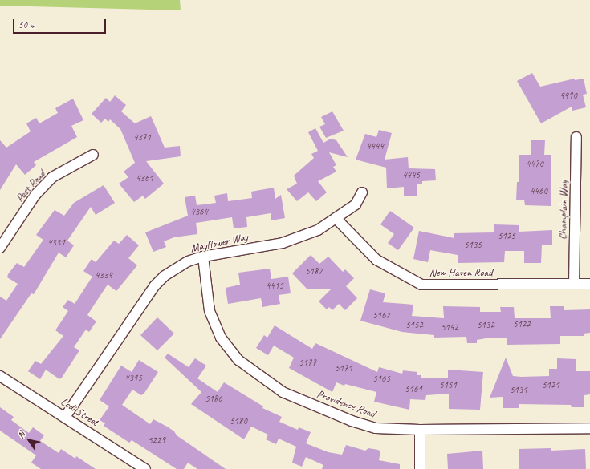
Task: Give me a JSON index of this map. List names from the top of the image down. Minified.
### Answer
{"streets":{"street":["Post Road","Champlain Way","Mayflower Way","New Haven Road","Providence Road","Lodi Street"]},"crossings":[["Champlain Way","New Haven Road"],["Mayflower Way","New Haven Road"],["Mayflower Way","Providence Road"],["Mayflower Way","Lodi Street"]],"house_numbers":["4490","4371","4444","4470","4445","4361","4460","4364","5125","4331","5135","5182","4334","4415","5162","5122","5152","5132","5142","5177","5171","4315","5165","5151","5121","5161","5131","5186","5180","5229"],"scale_bar":"50 m","north":"top left"}
